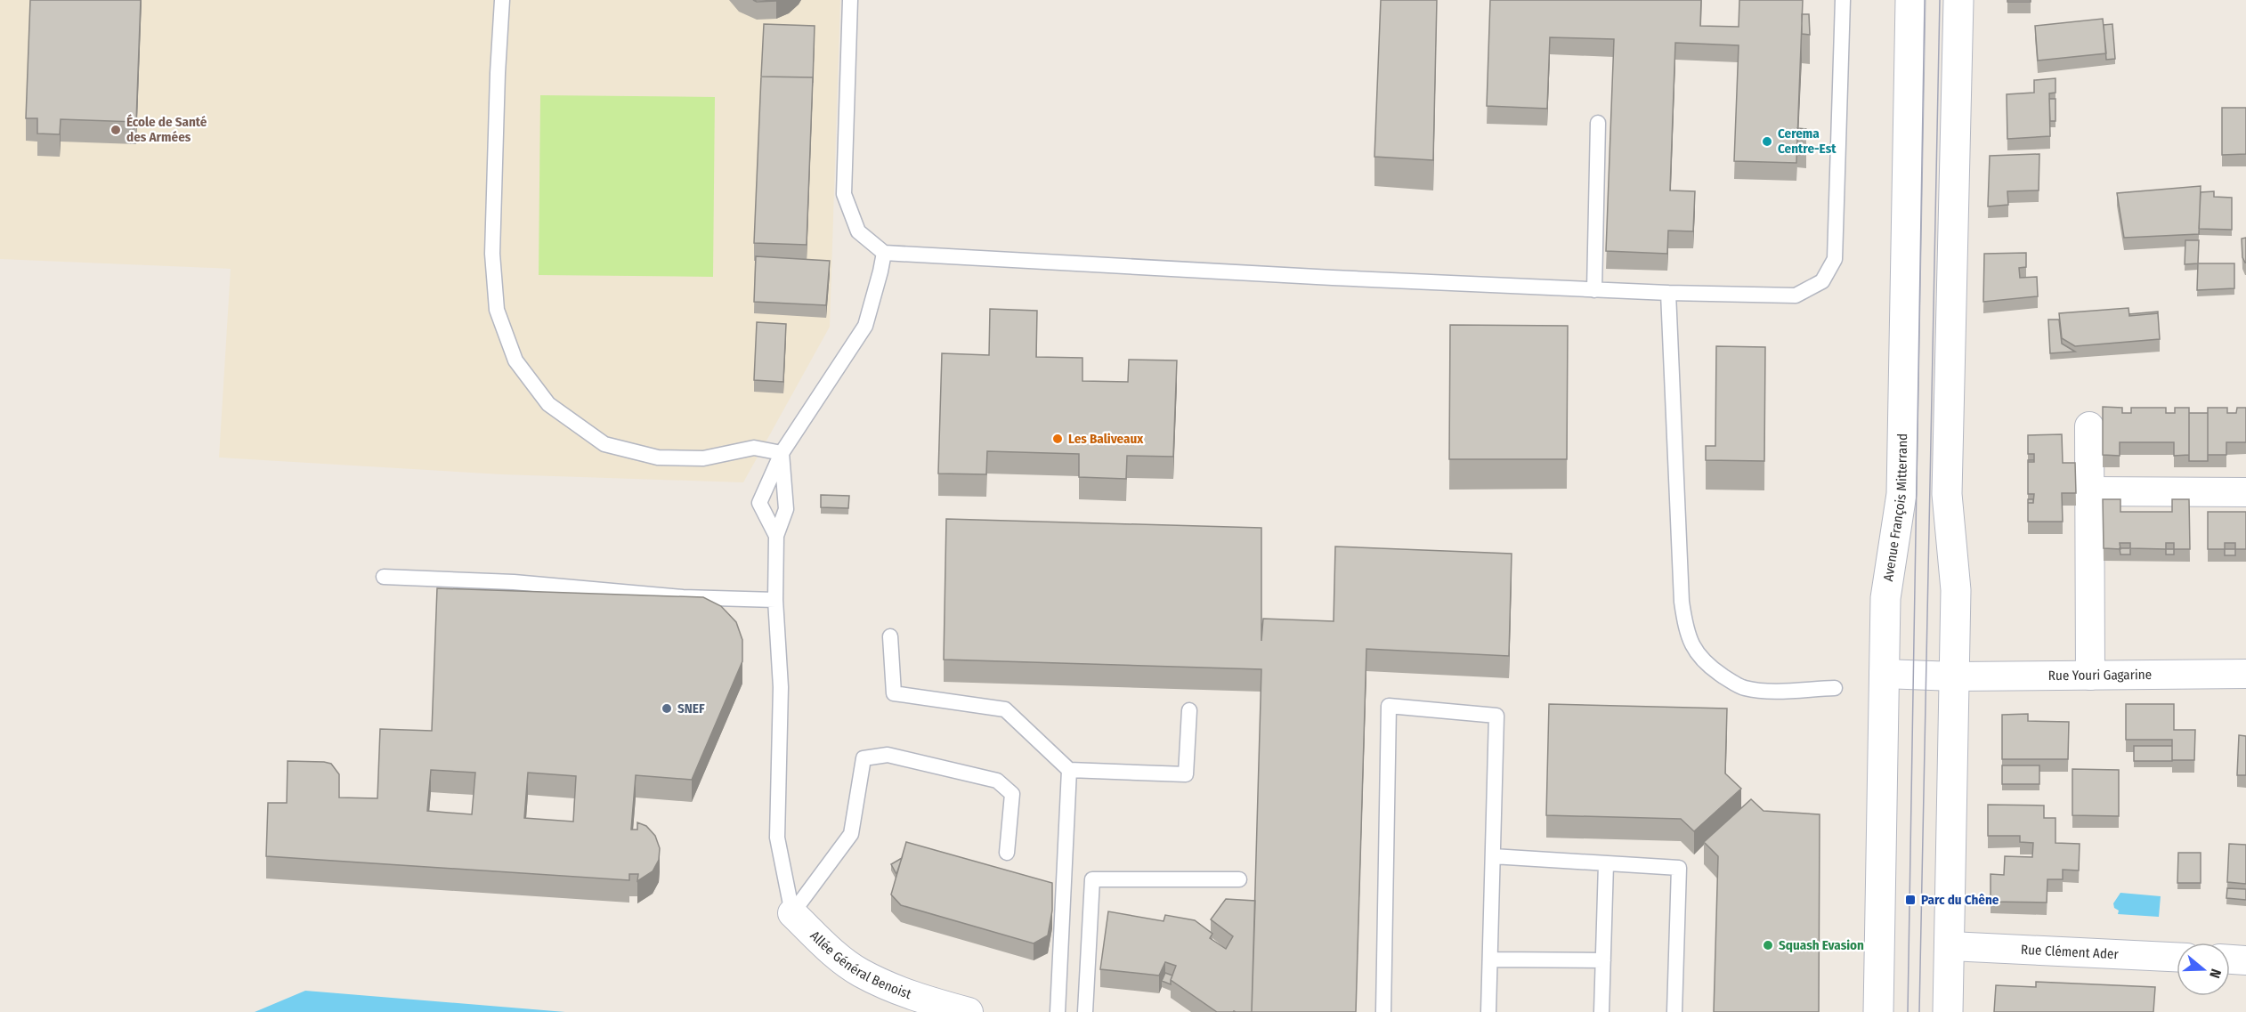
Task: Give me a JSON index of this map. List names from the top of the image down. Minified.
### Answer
{"streets":{"street":["Avenue François Mitterrand","Rue Youri Gagarine","Rue Clément Ader","Allée Général Benoist"]},"crossings":[["Avenue François Mitterrand","Rue Youri Gagarine"]],"places":{"other":["École de Santé des Armées","Cerema Centre-Est","Les Baliveaux","SNEF","Squash Evasion"],"transit":["Parc du Chêne"]},"north":"right"}
